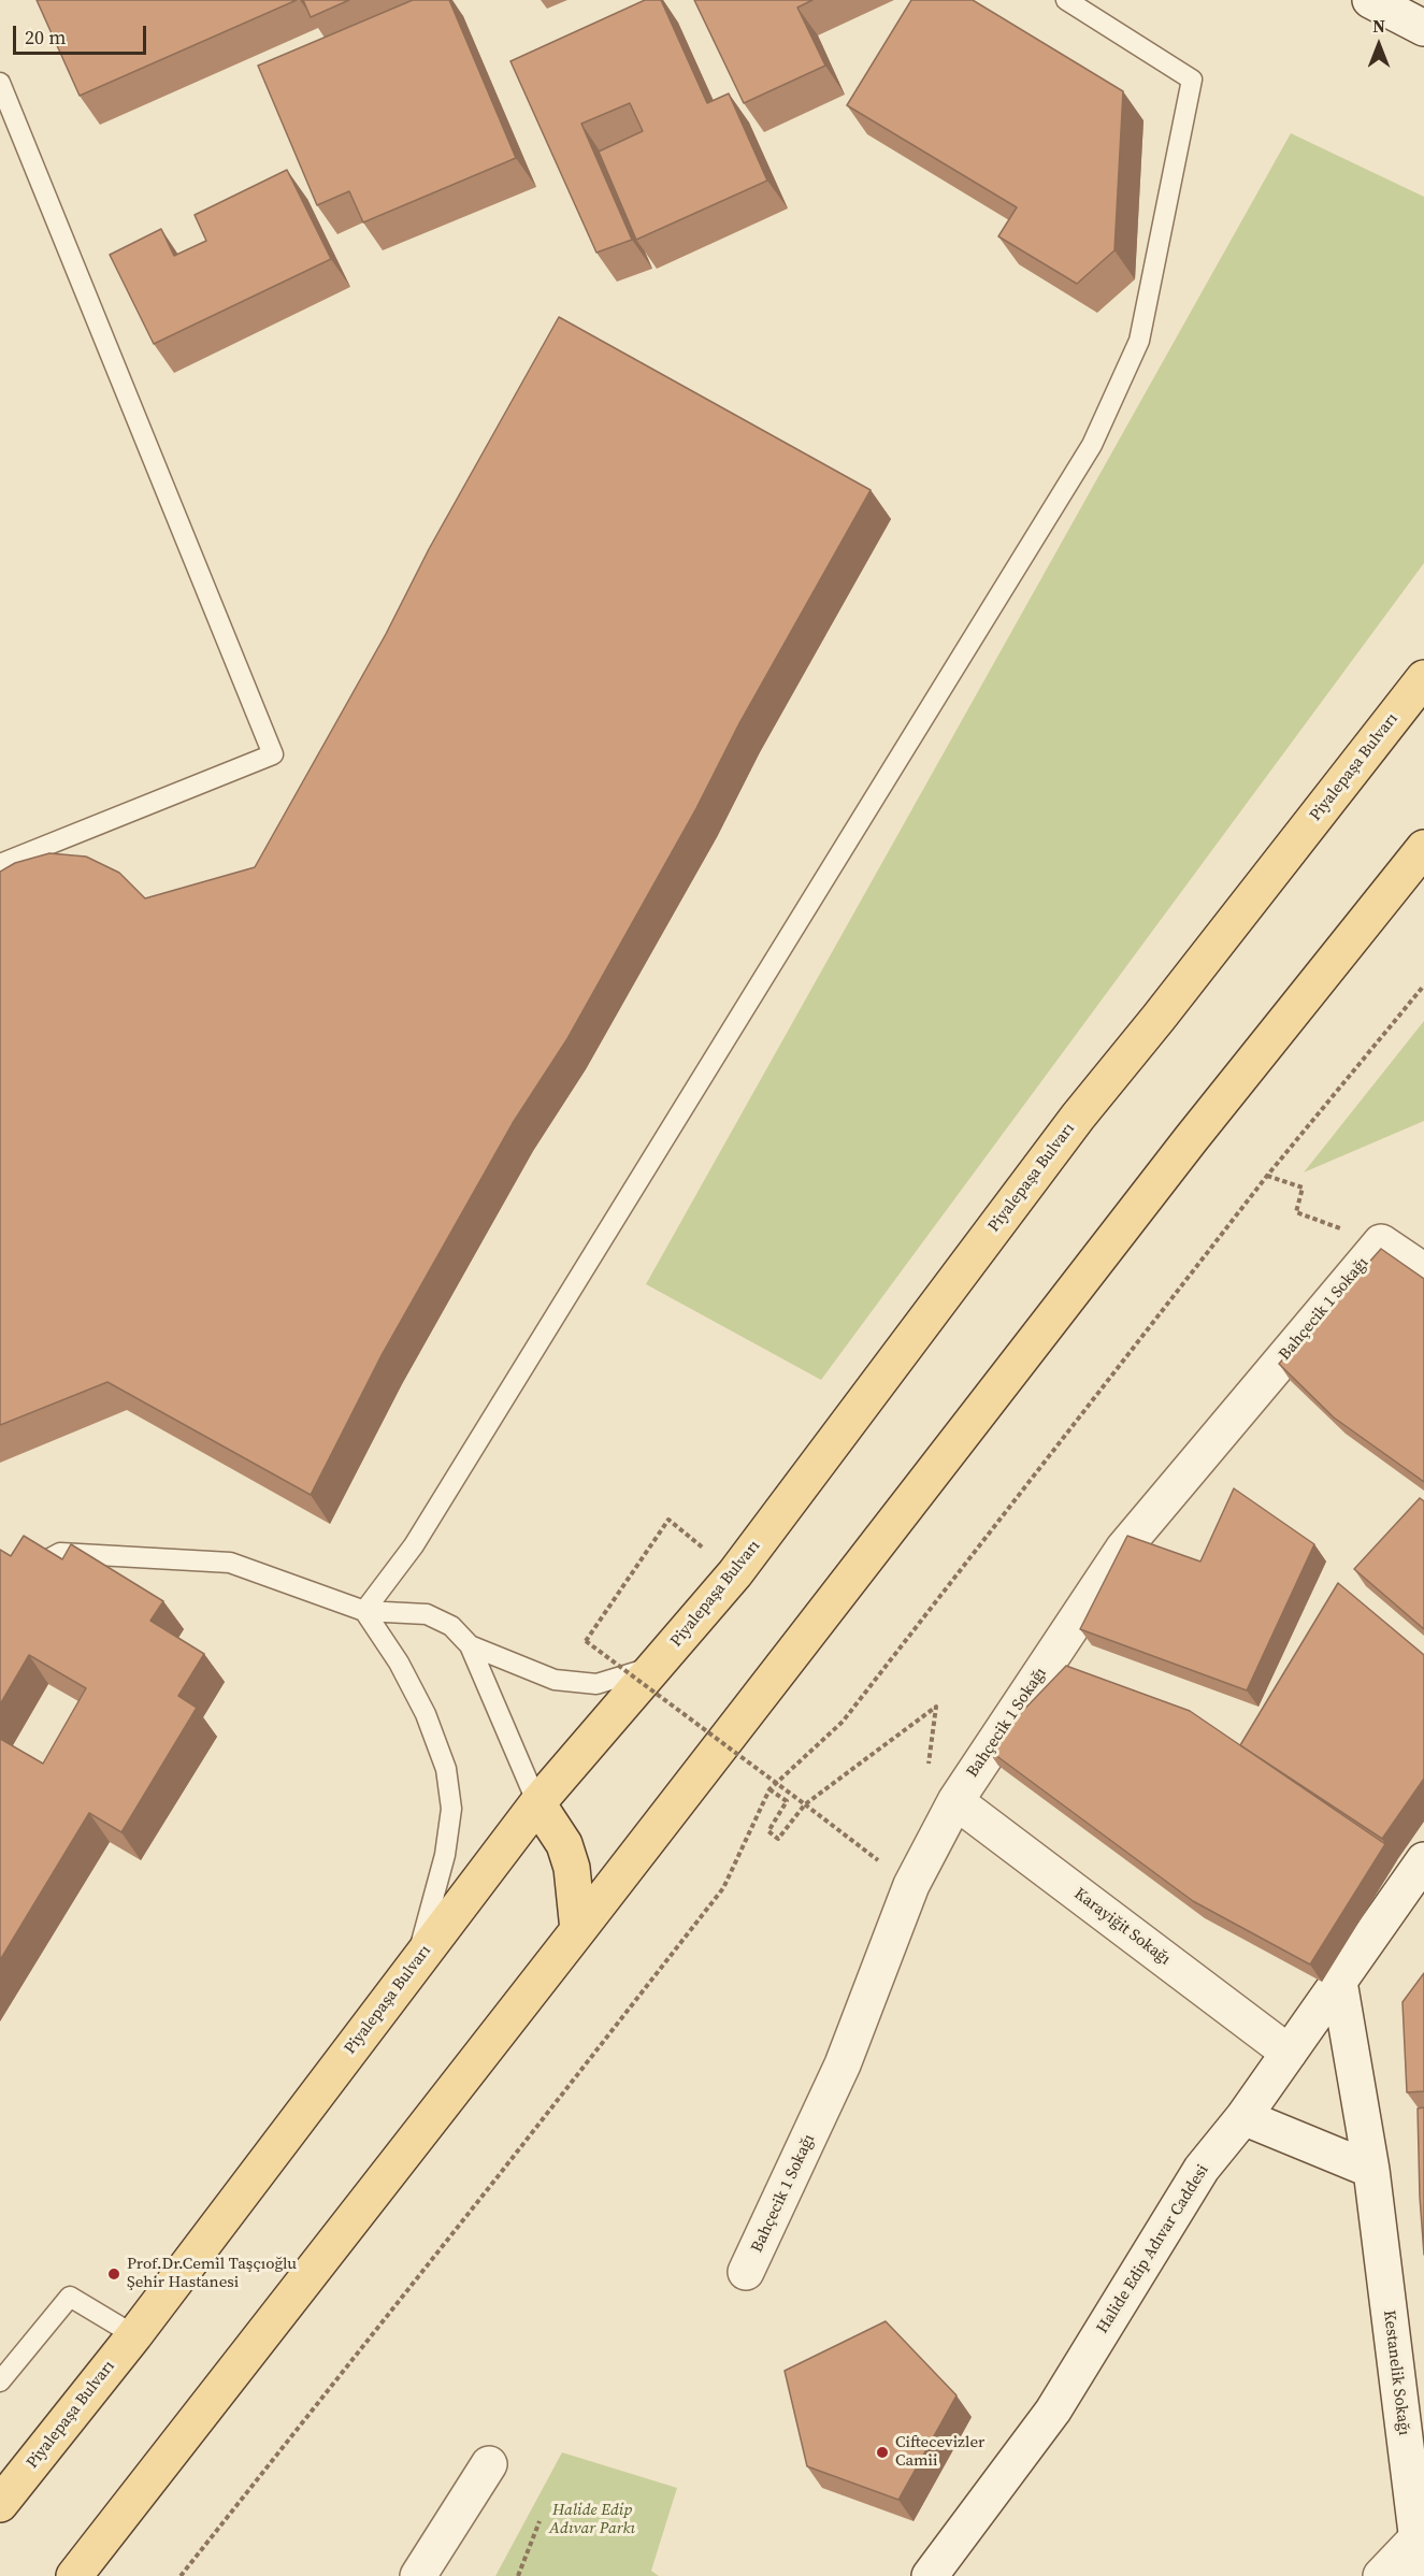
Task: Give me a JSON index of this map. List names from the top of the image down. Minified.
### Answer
{"streets":{"main road":["Piyalepaşa Bulvarı"],"street":["Bahçecik 1 Sokağı","Karayiğit Sokağı","Halide Edip Adıvar Caddesi","Kestanelik Sokağı"]},"crossings":[["Bahçecik 1 Sokağı","Karayiğit Sokağı"],["Karayiğit Sokağı","Halide Edip Adıvar Caddesi"],["Halide Edip Adıvar Caddesi","Kestanelik Sokağı"]],"parks":["Halide Edip Adıvar Parkı"],"places":["Prof.Dr.Cemil Taşçıoğlu Şehir Hastanesi","Ciftecevizler Camii"],"scale_bar":"20 m","north":"top"}
